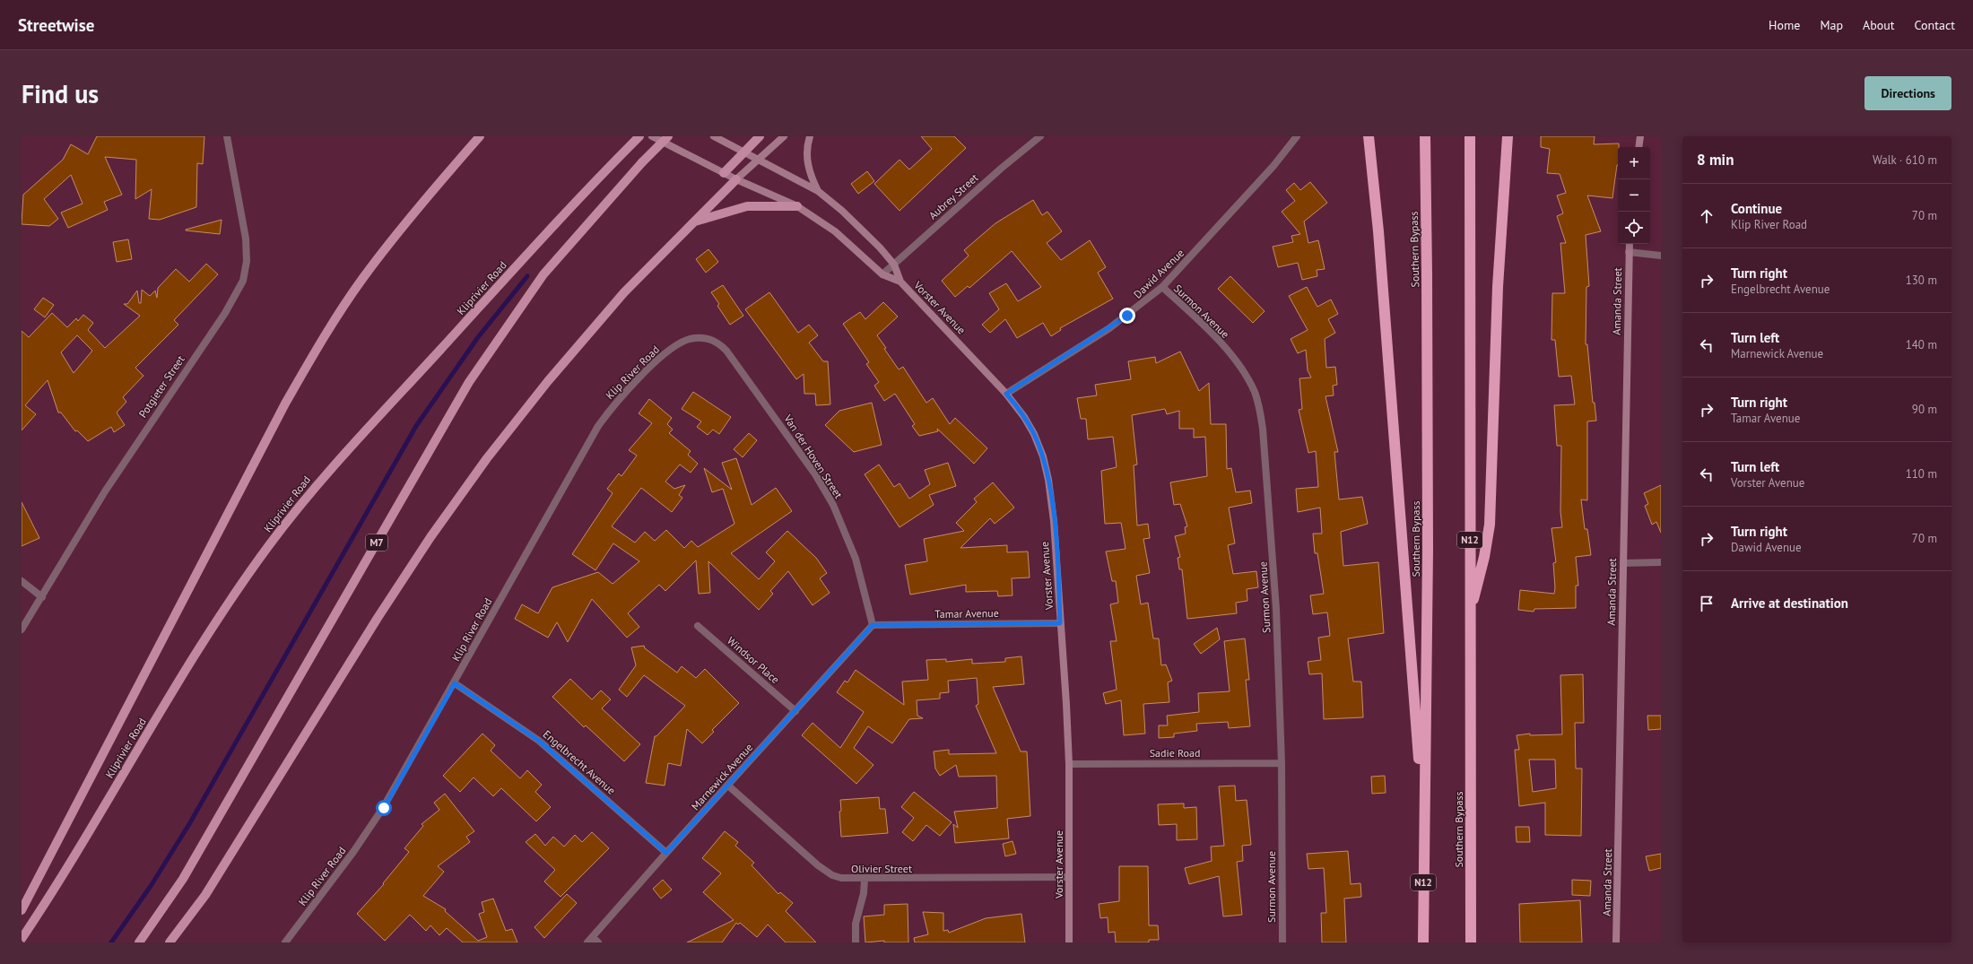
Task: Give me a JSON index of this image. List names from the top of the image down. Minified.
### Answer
{"streets":{"highway":["Southern Bypass","N12"],"main road":["Kliprivier Road","Amanda Street","Vorster Avenue","M7"],"street":["Aubrey Street","Dawid Avenue","Surmon Avenue","Klip River Road","Potgieter Street","Van der Hoven Street","Tamar Avenue","Windsor Place","Sadie Road","Engelbrecht Avenue","Marnewick Avenue","Olivier Street"]},"crossings":[["Aubrey Street","Vorster Avenue"],["Dawid Avenue","Vorster Avenue"],["Dawid Avenue","Surmon Avenue"],["Vorster Avenue","Tamar Avenue"],["Vorster Avenue","Sadie Road"],["Vorster Avenue","Olivier Street"],["Surmon Avenue","Sadie Road"],["Klip River Road","Van der Hoven Street"],["Klip River Road","Engelbrecht Avenue"],["Van der Hoven Street","Tamar Avenue"],["Van der Hoven Street","Marnewick Avenue"],["Tamar Avenue","Marnewick Avenue"],["Windsor Place","Marnewick Avenue"],["Engelbrecht Avenue","Marnewick Avenue"],["Marnewick Avenue","Olivier Street"]],"page":{"header":"Streetwise","nav":["Home","Map","About","Contact"],"buttons":"Directions","title":"Find us","heading":["8 min","Walk · 610 m"],"map_buttons":["+","−"],"list":[["Continue","Klip River Road","70 m"],["Turn right","Engelbrecht Avenue","130 m"],["Turn left","Marnewick Avenue","140 m"],["Turn right","Tamar Avenue","90 m"],["Turn left","Vorster Avenue","110 m"],["Turn right","Dawid Avenue","70 m"],"Arrive at destination"]}}
